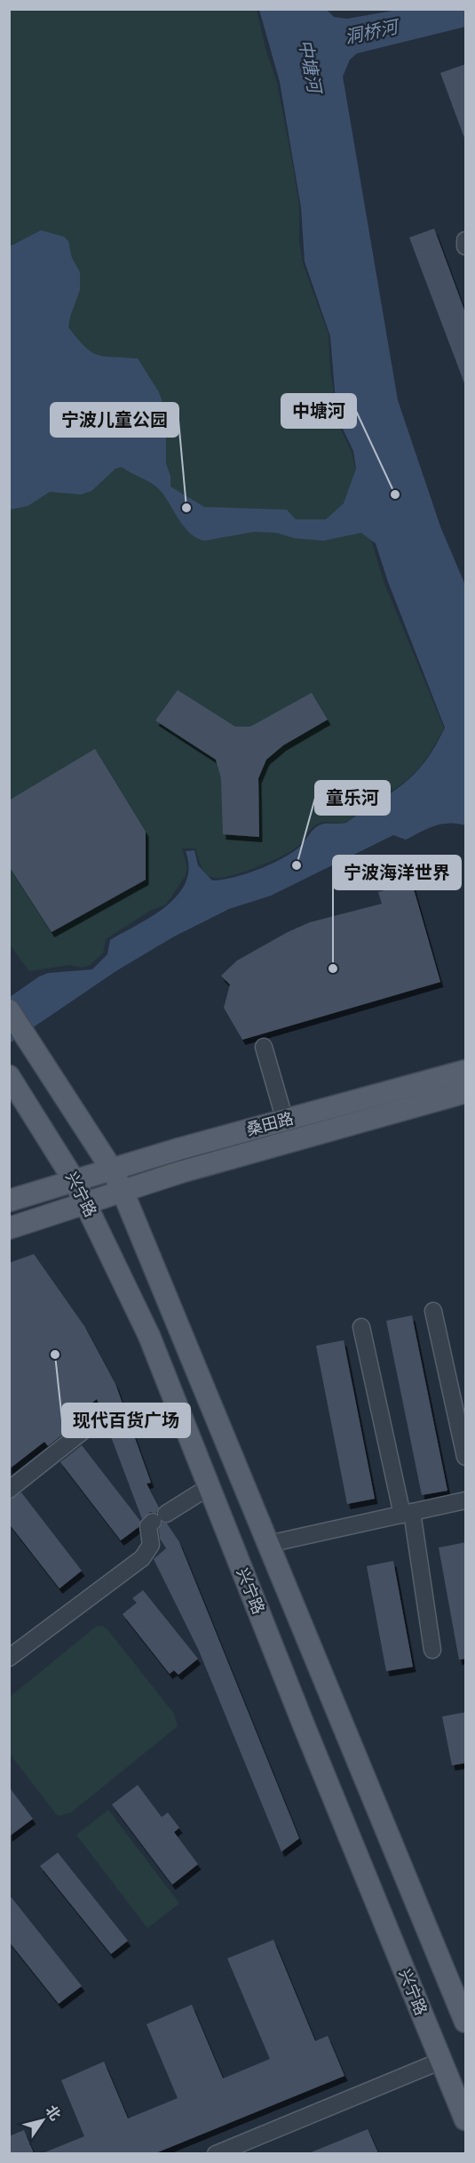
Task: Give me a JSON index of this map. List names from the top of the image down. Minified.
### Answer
{"streets":{"main road":["桑田路","兴宁路"]},"crossings":[["桑田路","兴宁路"]],"water":["洞桥河","中塘河"],"places":["中塘河","宁波儿童公园","童乐河","宁波海洋世界","现代百货广场"],"north":"top right"}
